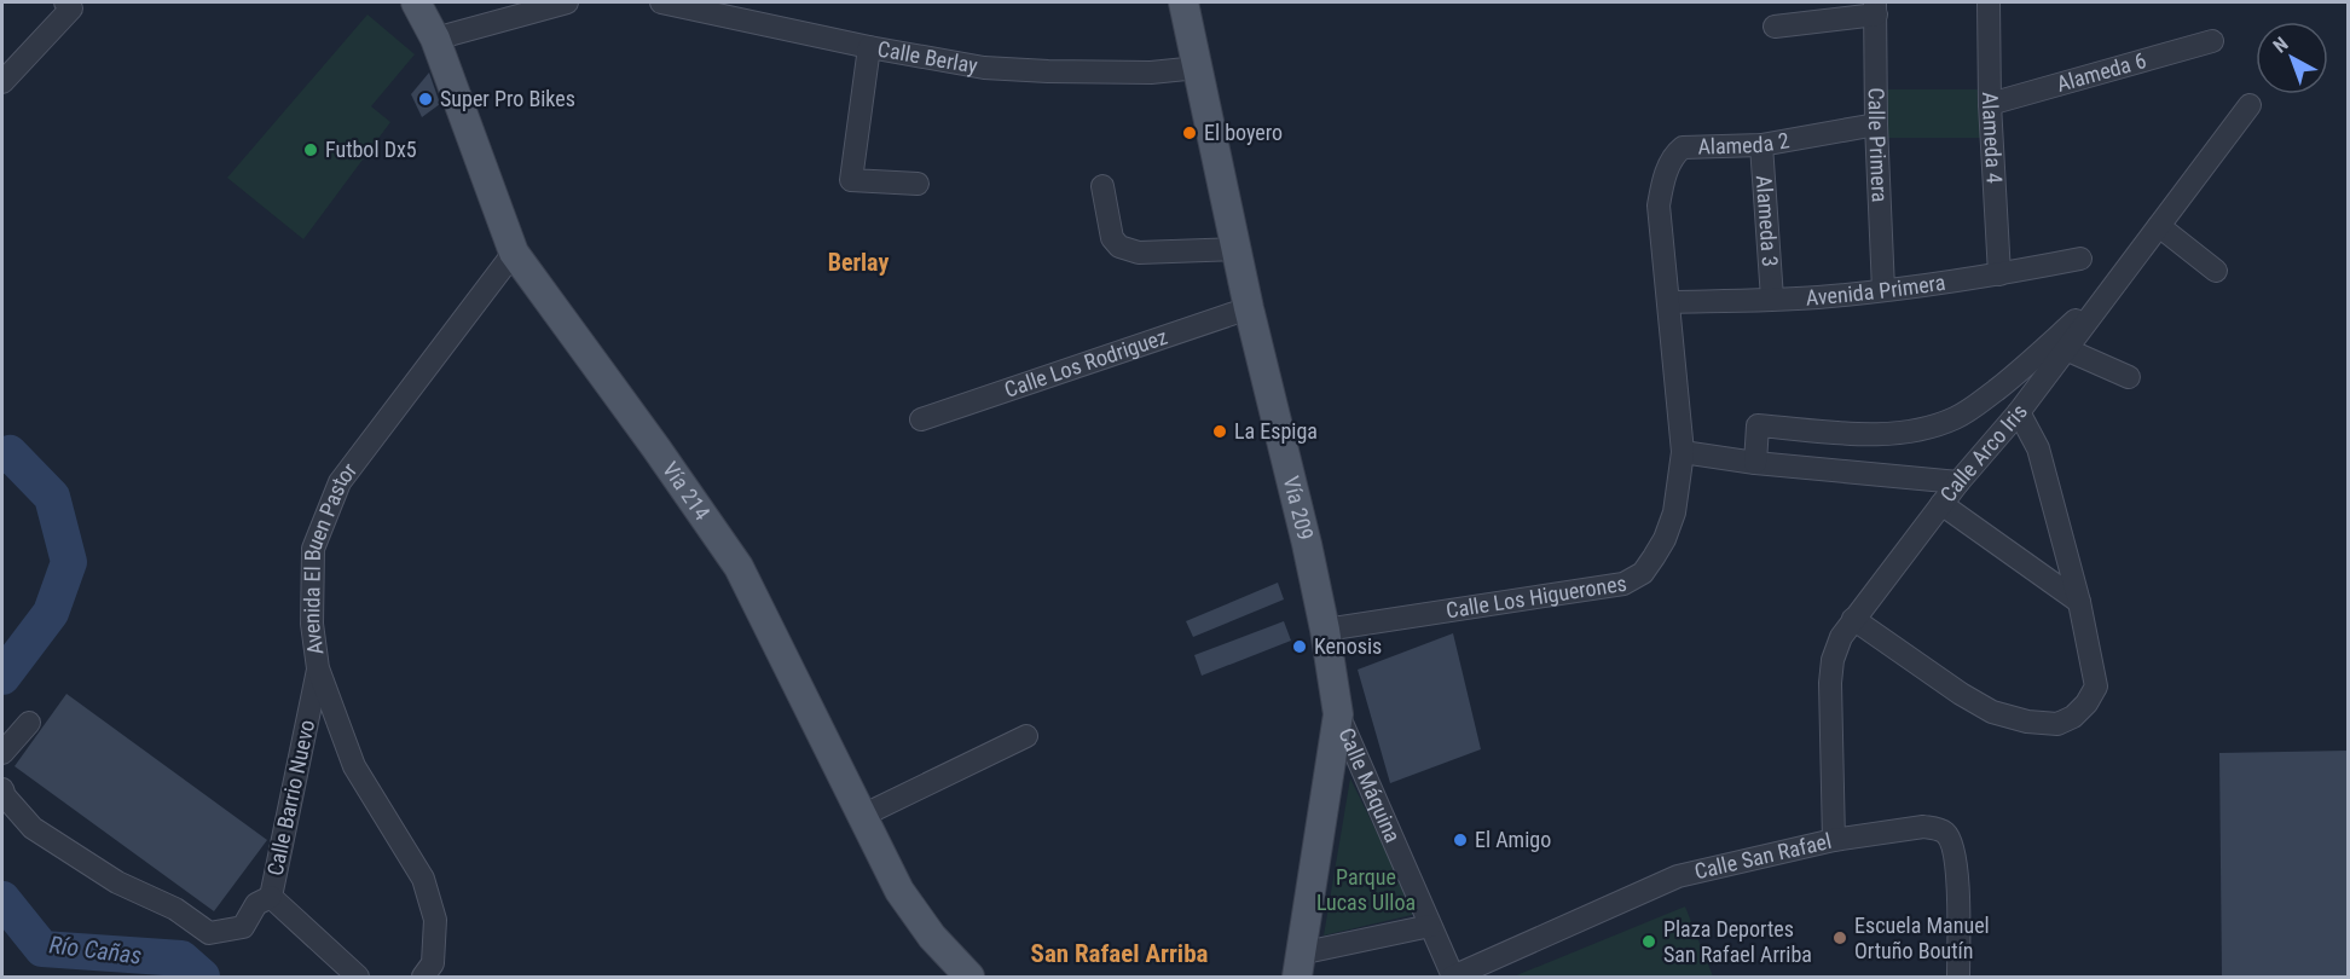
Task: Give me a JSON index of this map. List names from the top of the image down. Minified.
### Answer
{"streets":{"main road":["Vía 214","Vía 209"],"street":["Calle Berlay","Alameda 6","Alameda 4","Alameda 2","Calle Primera","Alameda 3","Avenida Primera","Calle Los Rodriguez","Calle Arco Iris","Avenida El Buen Pastor","Calle Los Higuerones","Calle Máquina","Calle Barrio Nuevo","Calle San Rafael"]},"crossings":[["Calle Berlay","Vía 209"],["Alameda 6","Alameda 4"],["Alameda 4","Avenida Primera"],["Alameda 2","Calle Primera"],["Alameda 2","Alameda 3"],["Alameda 2","Avenida Primera"],["Alameda 2","Calle Los Higuerones"],["Calle Primera","Avenida Primera"],["Alameda 3","Avenida Primera"],["Avenida Primera","Calle Los Higuerones"],["Calle Los Rodriguez","Vía 209"],["Calle Arco Iris","Calle San Rafael"],["Vía 214","Avenida El Buen Pastor"],["Vía 209","Calle Los Higuerones"],["Vía 209","Calle Máquina"],["Avenida El Buen Pastor","Calle Barrio Nuevo"],["Calle Máquina","Calle San Rafael"]],"districts":["Berlay","San Rafael Arriba"],"water":["Río Cañas"],"parks":["Parque Lucas Ulloa"],"places":["Super Pro Bikes","El boyero","Futbol Dx5","La Espiga","Kenosis","El Amigo","Escuela Manuel Ortuño Boutín","Plaza Deportes San Rafael Arriba"],"north":"top left"}
